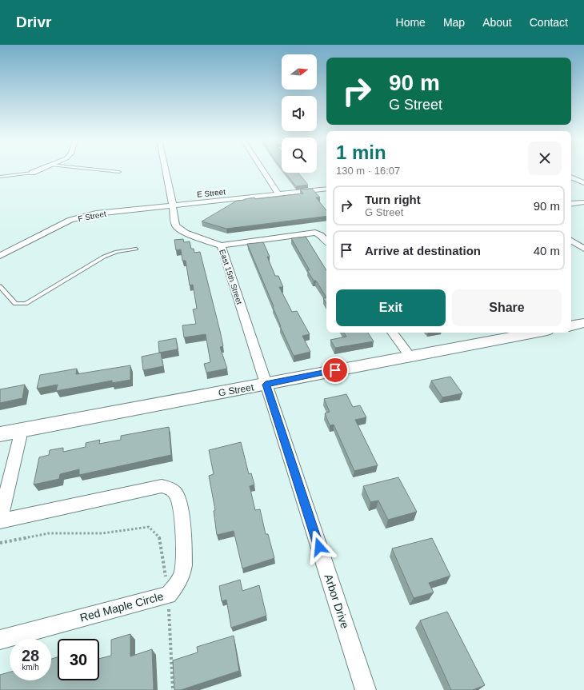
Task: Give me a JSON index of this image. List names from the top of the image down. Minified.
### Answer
{"streets":{"main road":["G Street"],"street":["E Street","F Street","East 15th Street","Arbor Drive","Red Maple Circle"]},"crossings":[["E Street","F Street"],["E Street","East 15th Street"],["F Street","East 15th Street"],["East 15th Street","G Street"],["East 15th Street","Arbor Drive"],["G Street","Arbor Drive"]],"north":"right","page":{"header":"Drivr","nav":["Home","Map","About","Contact"],"turn":["90 m","G Street"],"heading":["1 min","130 m · 16:07"],"list":[{"name":"Turn right","note":"G Street","value":"90 m"},{"name":"Arrive at destination","value":"40 m"}],"buttons":["Exit","Share"],"speed":"28 km/h","limit":"30"}}
